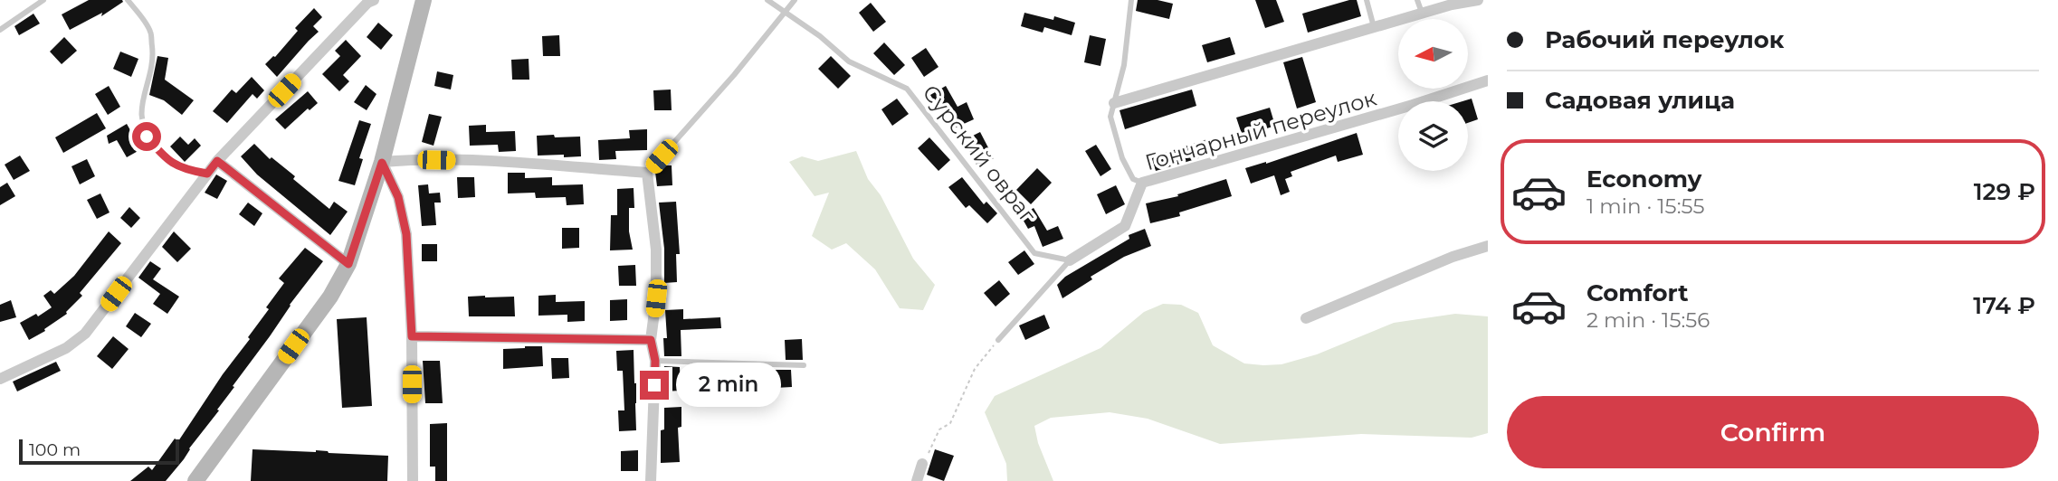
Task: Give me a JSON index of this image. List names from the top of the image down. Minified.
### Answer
{"streets":{"street":["Гончарный переулок"],"lane":["Сурский овраг"]},"crossings":[["Гончарный переулок","Сурский овраг"]],"scale_bar":"100 m","north":"left","page":{"banner":["Рабочий переулок","Садовая улица"],"list":[{"name":"Economy","note":"1 min · 15:55","value":"129 ₽"},{"name":"Comfort","note":"2 min · 15:56","value":"174 ₽"}],"bubble":"2 min","buttons":"Confirm","scale":"100 m"}}
